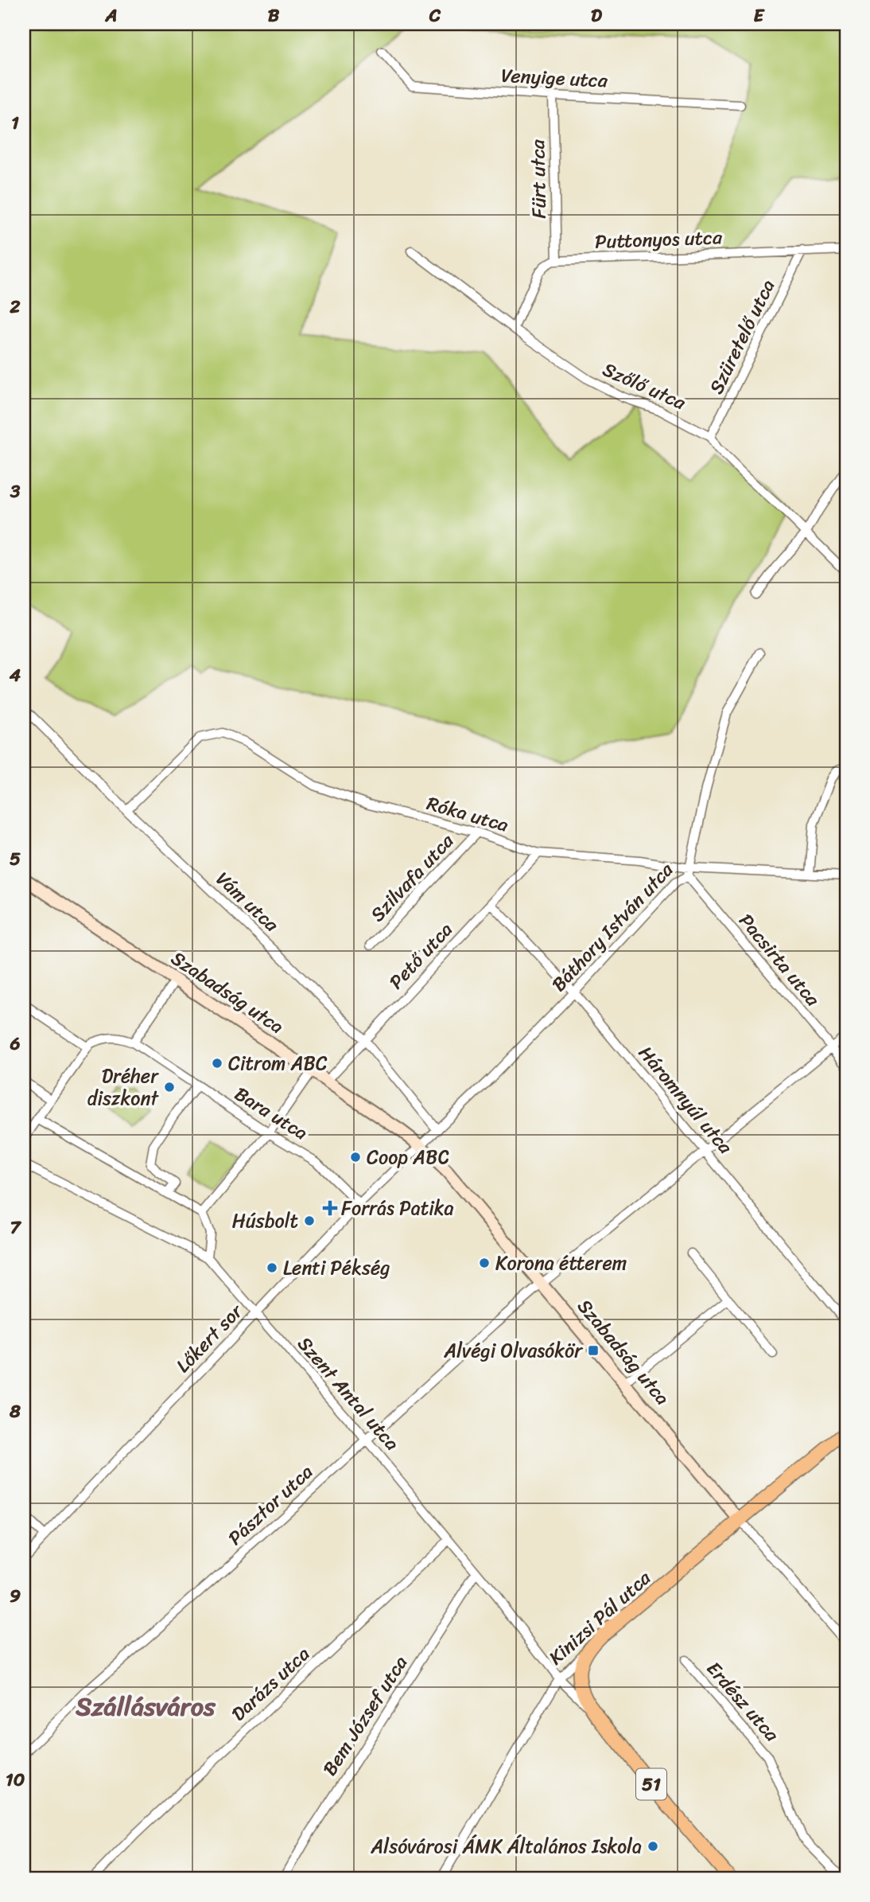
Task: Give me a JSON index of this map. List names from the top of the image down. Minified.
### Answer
{"streets":{"main road":["Szabadság utca","Szent Antal utca","Kinizsi Pál utca","51"],"street":["Venyige utca","Fürt utca","Puttonyos utca","Szüretelő utca","Szőlő utca","Róka utca","Szilvafa utca","Vám utca","Báthory István utca","Pető utca","Pacsirta utca","Háromnyúl utca","Bara utca","Lőkert sor","Pásztor utca","Darázs utca","Erdész utca","Bem József utca"]},"crossings":[["Venyige utca","Fürt utca"],["Fürt utca","Puttonyos utca"],["Puttonyos utca","Szüretelő utca"],["Szüretelő utca","Szőlő utca"],["Róka utca","Szilvafa utca"],["Róka utca","Vám utca"],["Róka utca","Báthory István utca"],["Róka utca","Pető utca"],["Róka utca","Pacsirta utca"],["Vám utca","Báthory István utca"],["Vám utca","Pető utca"],["Báthory István utca","Pacsirta utca"],["Báthory István utca","Szabadság utca"],["Báthory István utca","Háromnyúl utca"],["Báthory István utca","Lőkert sor"],["Pető utca","Szabadság utca"],["Pető utca","Háromnyúl utca"],["Pacsirta utca","Pásztor utca"],["Szabadság utca","Lőkert sor"],["Szabadság utca","Pásztor utca"],["Szabadság utca","Kinizsi Pál utca"],["Háromnyúl utca","Pásztor utca"],["Bara utca","Lőkert sor"],["Lőkert sor","Szent Antal utca"],["Szent Antal utca","Pásztor utca"],["Szent Antal utca","Kinizsi Pál utca"],["Szent Antal utca","Darázs utca"],["Szent Antal utca","Bem József utca"]],"districts":["Szállásváros"],"places":{"other":["Citrom ABC","Dréher diszkont","Coop ABC","Húsbolt","Korona étterem","Lenti Pékség","Alsóvárosi ÁMK Általános Iskola"],"health":["Forrás Patika"],"transit":["Alvégi Olvasókör"]},"grid":{"columns":["A","B","C","D","E"],"rows":["1","2","3","4","5","6","7","8","9","10"]}}
